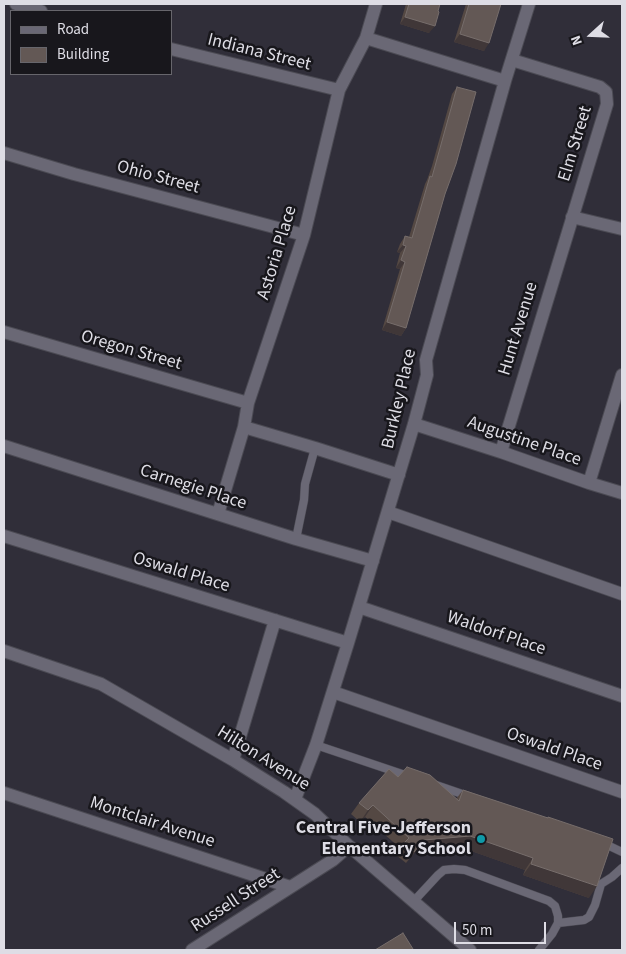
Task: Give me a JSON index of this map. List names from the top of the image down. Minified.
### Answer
{"streets":{"street":["Indiana Street","Elm Street","Ohio Street","Astoria Place","Hunt Avenue","Oregon Street","Burkley Place","Augustine Place","Carnegie Place","Oswald Place","Waldorf Place","Hilton Avenue","Montclair Avenue","Russell Street"]},"crossings":[["Indiana Street","Astoria Place"],["Elm Street","Hunt Avenue"],["Elm Street","Burkley Place"],["Ohio Street","Astoria Place"],["Astoria Place","Oregon Street"],["Astoria Place","Carnegie Place"],["Hunt Avenue","Augustine Place"],["Burkley Place","Augustine Place"],["Burkley Place","Carnegie Place"],["Burkley Place","Oswald Place"],["Burkley Place","Waldorf Place"],["Burkley Place","Hilton Avenue"],["Hilton Avenue","Russell Street"],["Montclair Avenue","Russell Street"]],"places":["Central Five-Jefferson Elementary School"],"legend":["Road","Building"],"scale_bar":"50 m","north":"left"}
